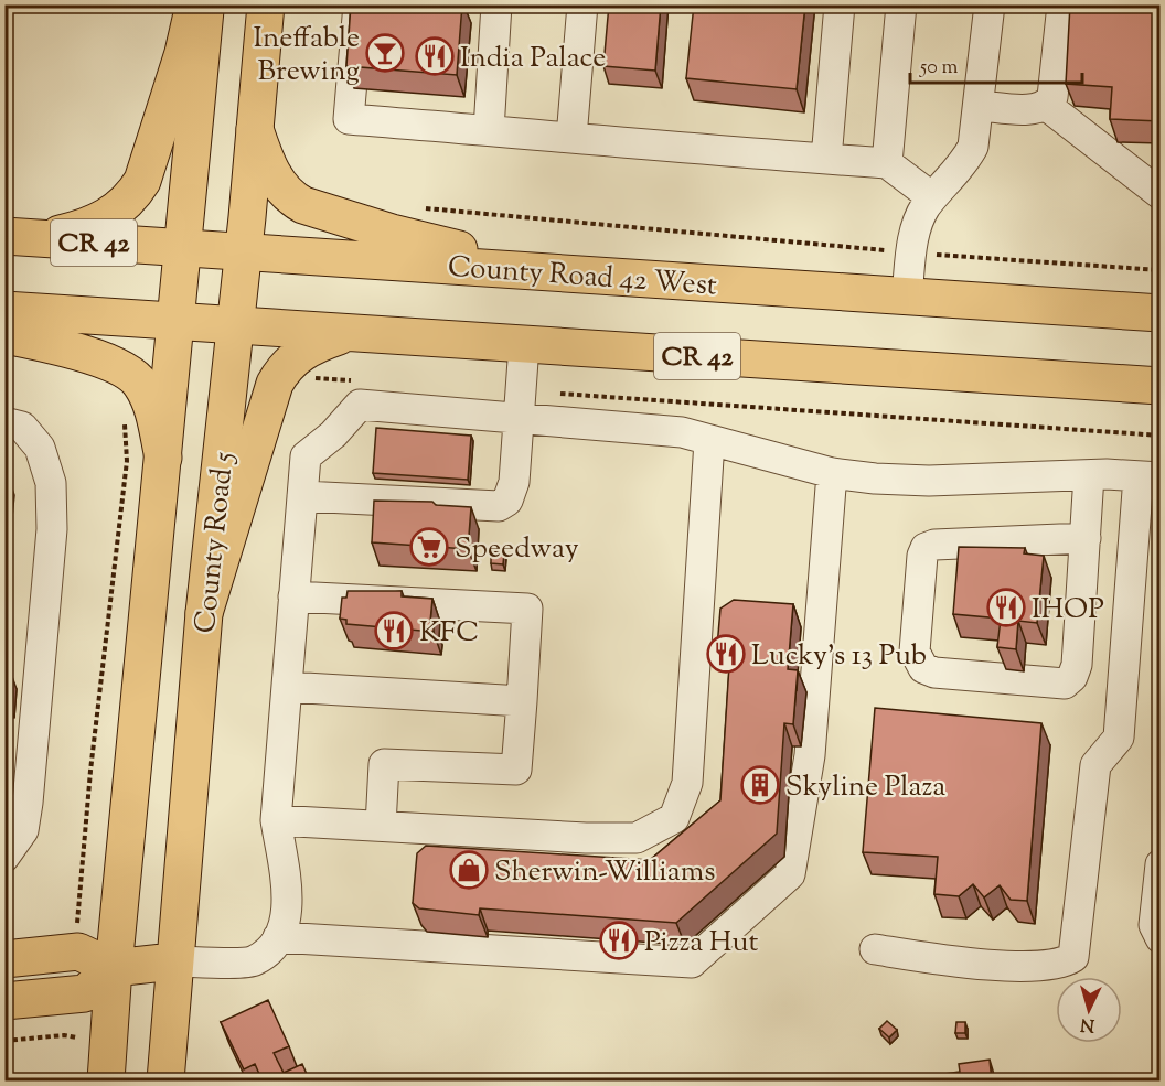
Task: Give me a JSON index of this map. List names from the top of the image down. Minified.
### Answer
{"streets":{"main road":["CR 42","County Road 42 West","County Road 5"]},"crossings":[["CR 42","County Road 5"],["County Road 42 West","County Road 5"]],"places":{"bar":["Ineffable Brewing"],"restaurant":["India Palace","IHOP","KFC","Lucky's 13 Pub","Pizza Hut"],"supermarket":["Speedway"],"building":["Skyline Plaza"],"shop":["Sherwin-Williams"]},"scale_bar":"50 m","north":"bottom"}
